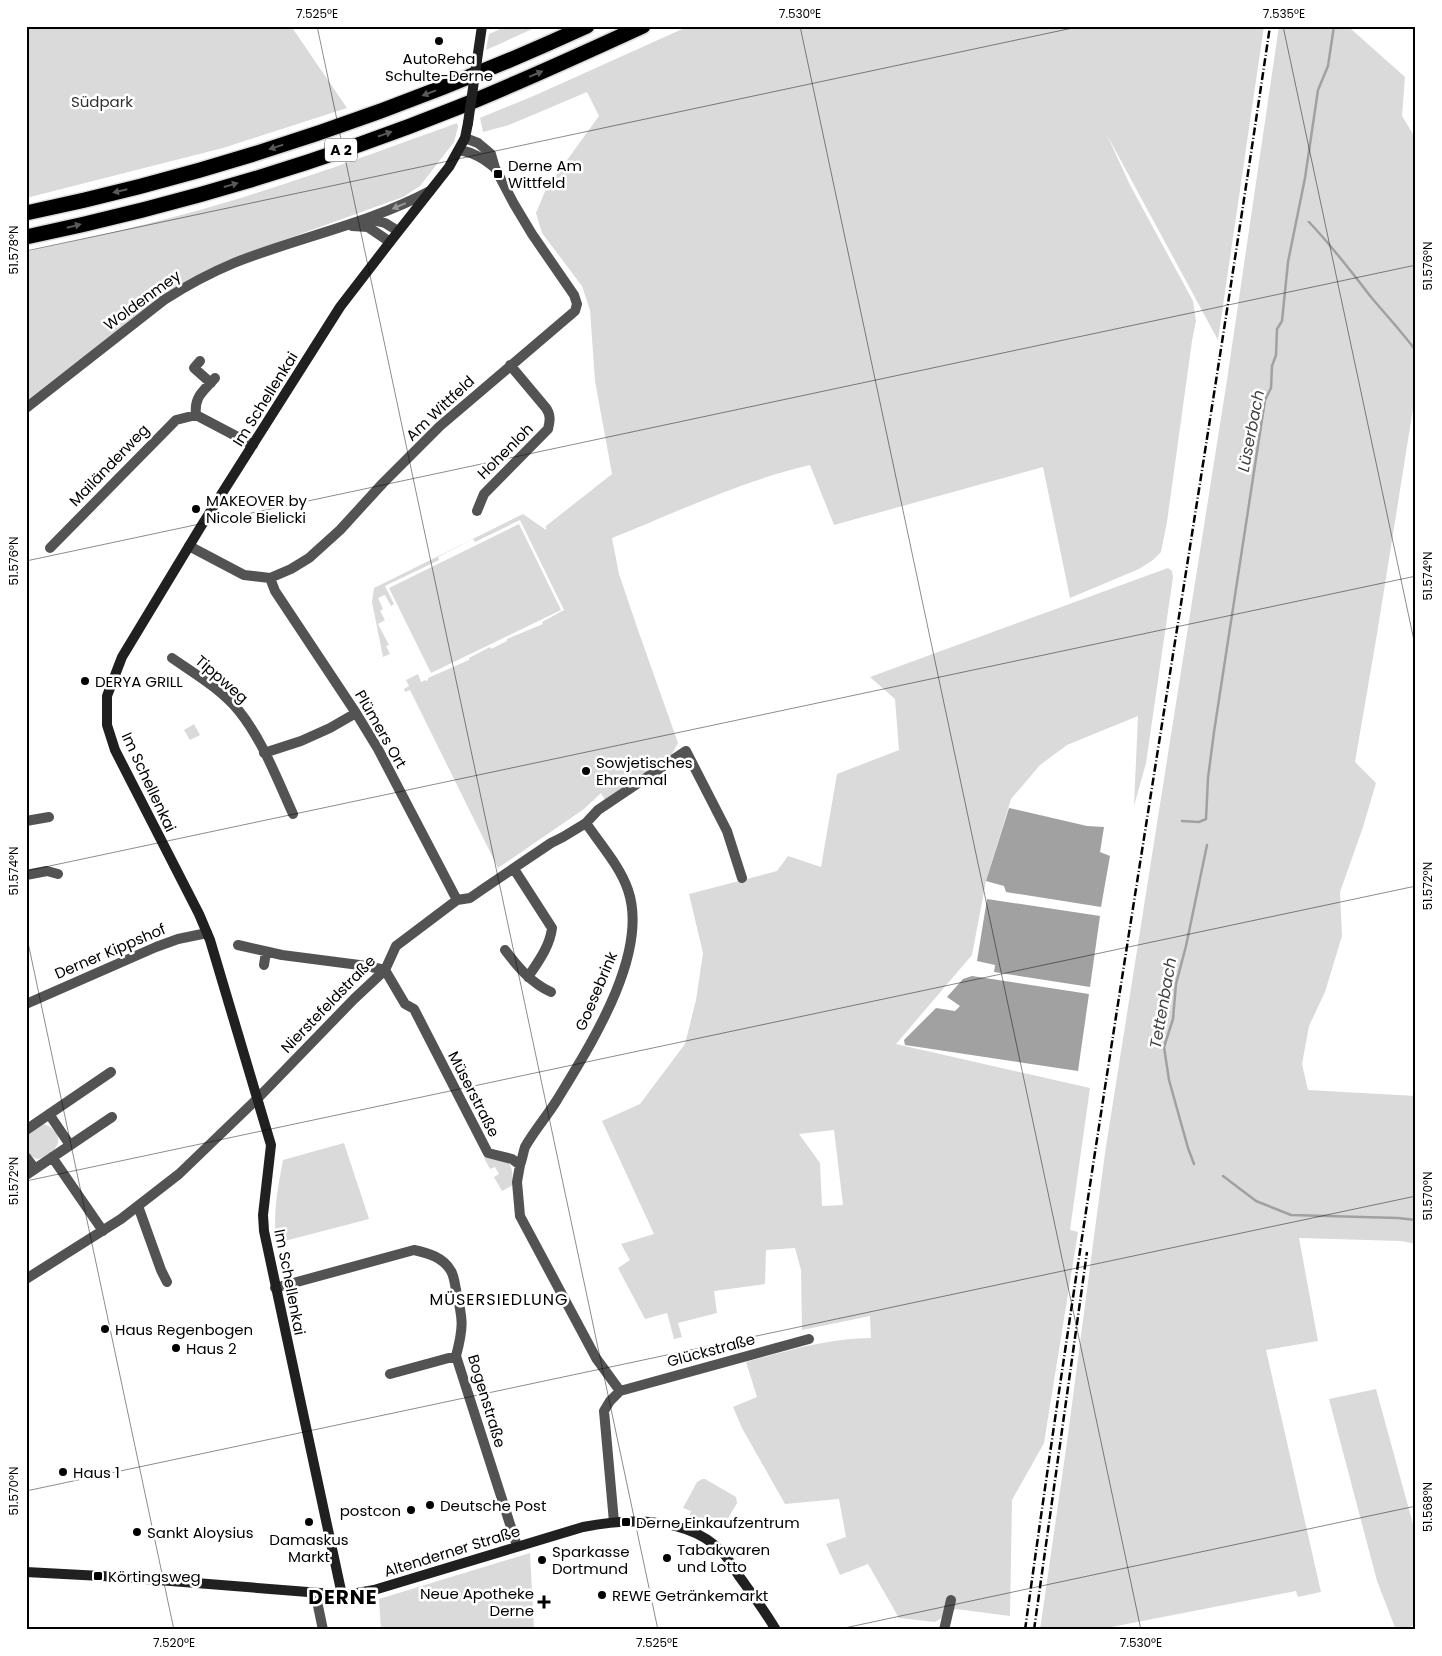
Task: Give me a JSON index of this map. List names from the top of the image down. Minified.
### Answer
{"streets":{"highway":["A 2"],"street":["Woldenmey","Im Schellenkai","Am Wittfeld","Hohenloh","Mailänderweg","Tippweg","Plümers Ort","Derner Kippshof","Goesebrink","Nierstefeldstraße","Müserstraße","Glückstraße","Bogenstraße","Altenderner Straße"]},"crossings":[["Woldenmey","Im Schellenkai"],["Im Schellenkai","Am Wittfeld"],["Im Schellenkai","Derner Kippshof"],["Im Schellenkai","Nierstefeldstraße"],["Im Schellenkai","Bogenstraße"],["Im Schellenkai","Altenderner Straße"],["Am Wittfeld","Hohenloh"],["Am Wittfeld","Plümers Ort"],["Plümers Ort","Nierstefeldstraße"],["Goesebrink","Nierstefeldstraße"],["Goesebrink","Müserstraße"],["Nierstefeldstraße","Müserstraße"],["Bogenstraße","Altenderner Straße"]],"districts":["MÜSERSIEDLUNG","DERNE"],"water":["Lüserbach","Tettenbach"],"parks":["Südpark"],"places":{"other":["AutoReha Schulte-Derne","MAKEOVER by Nicole Bielicki","DERYA GRILL","Sowjetisches Ehrenmal","Haus Regenbogen","Haus 2","Haus 1","Deutsche Post","postcon","Damaskus Markt","Sankt Aloysius","Tabakwaren und Lotto","Sparkasse Dortmund","REWE Getränkemarkt"],"transit":["Derne Am Wittfeld","Derne Einkaufzentrum","Körtingsweg"],"health":["Neue Apotheke Derne"]},"coordinates":["7.525°E","7.530°E","7.535°E","51.578°N","51.576°N","51.574°N","51.572°N","51.570°N","51.568°N","7.520°E"]}
